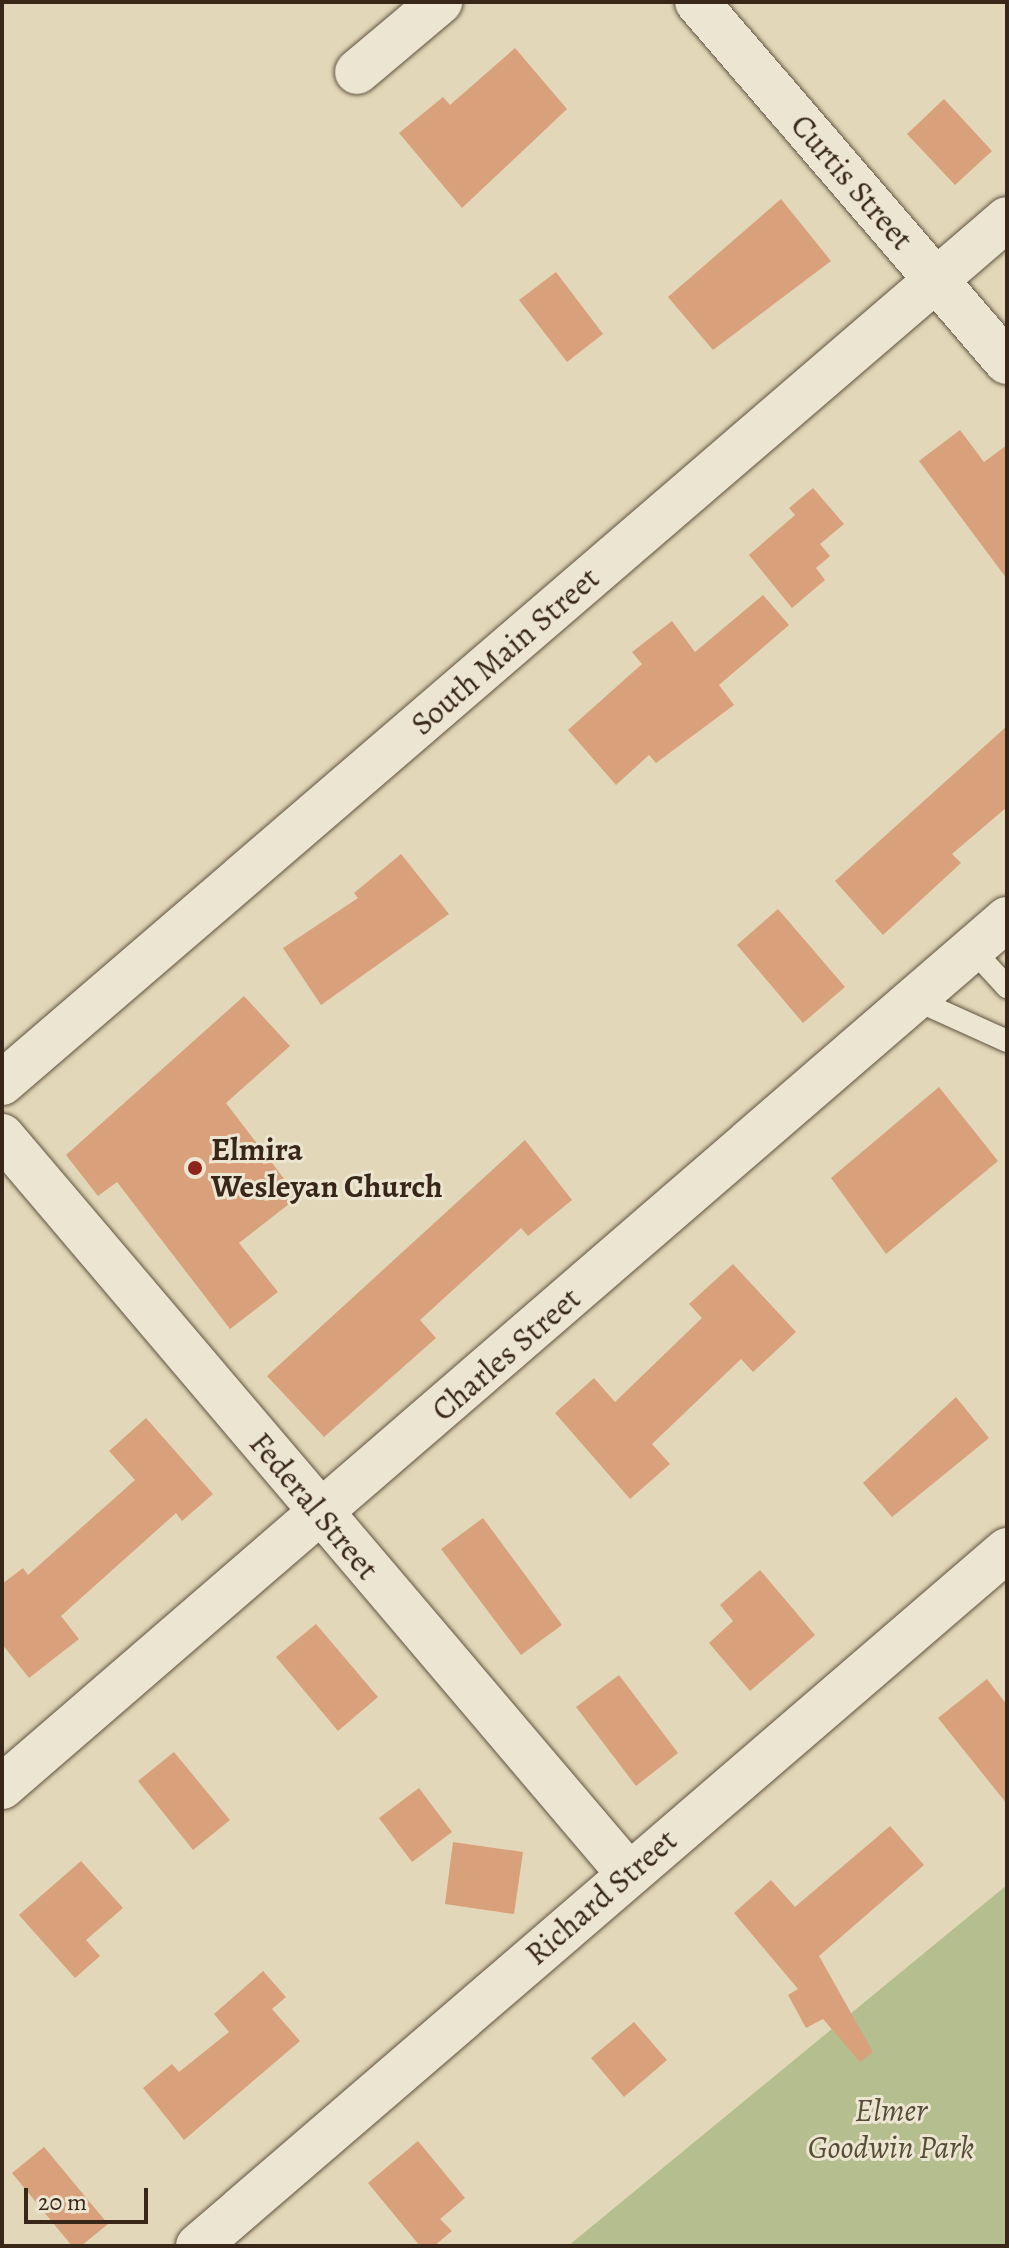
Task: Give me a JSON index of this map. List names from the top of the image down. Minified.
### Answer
{"streets":{"street":["Curtis Street","South Main Street","Charles Street","Federal Street","Richard Street"]},"crossings":[["Curtis Street","South Main Street"],["Charles Street","Federal Street"],["Federal Street","Richard Street"]],"parks":["Elmer Goodwin Park"],"places":["Elmira Wesleyan Church"],"scale_bar":"20 m"}
